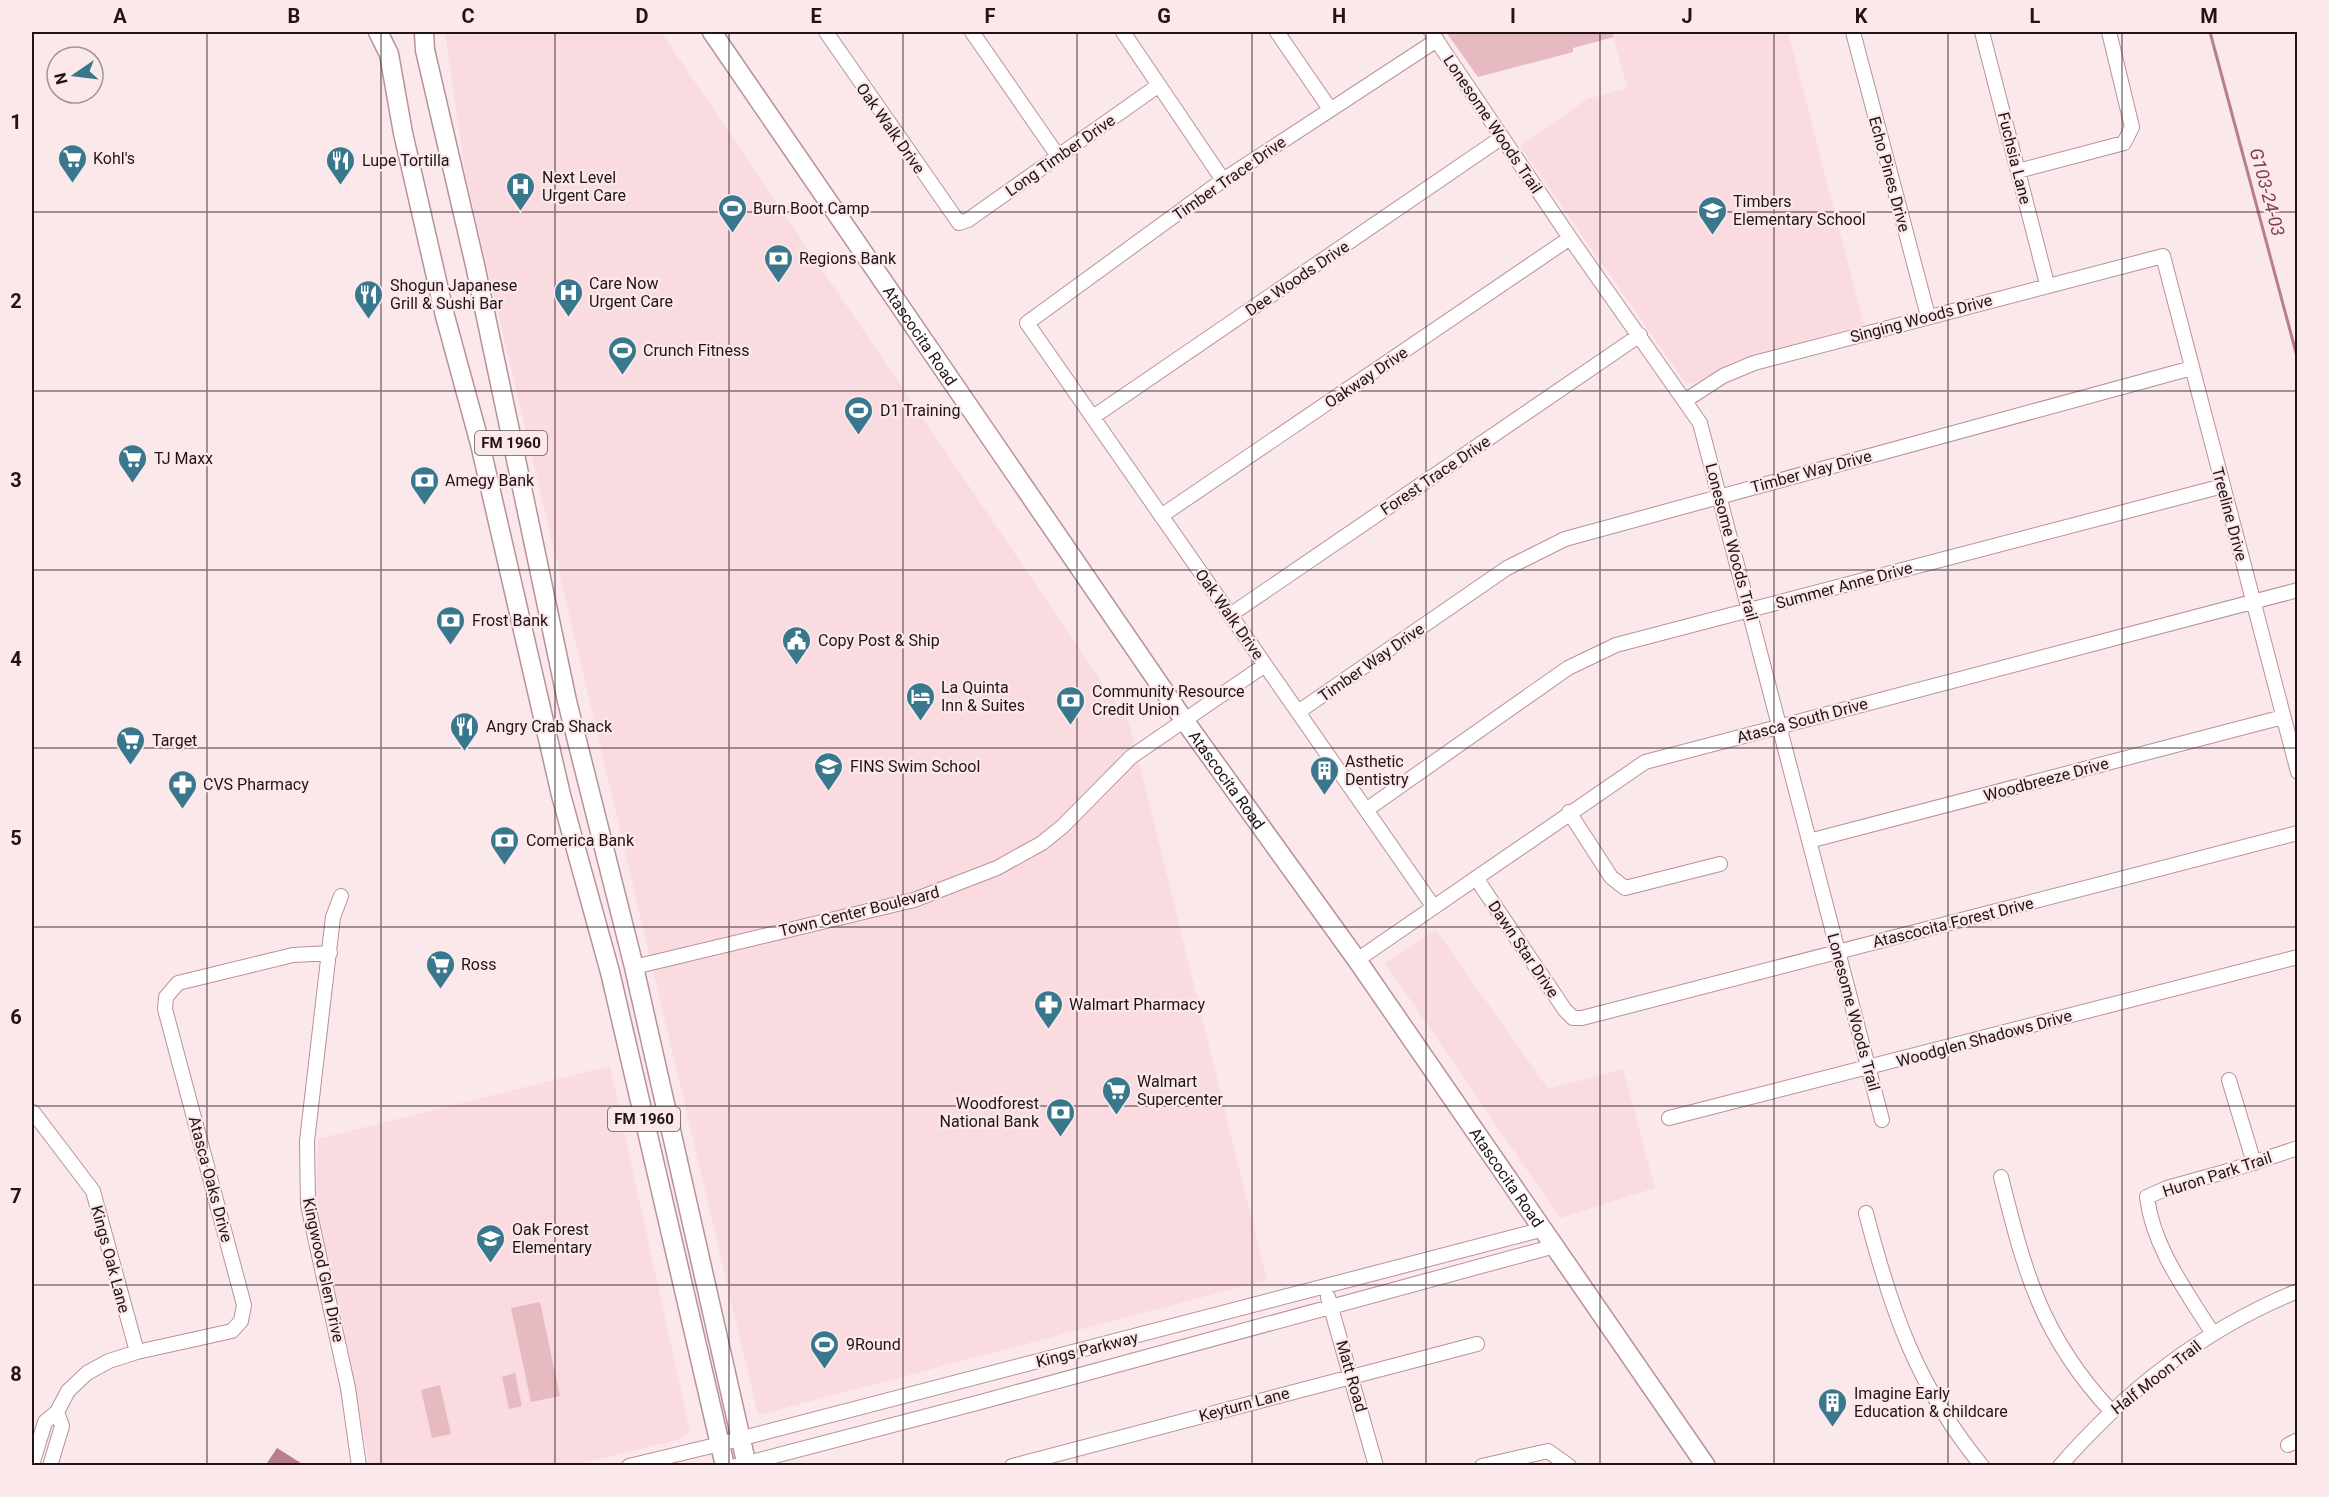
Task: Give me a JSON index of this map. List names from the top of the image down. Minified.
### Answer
{"streets":{"main road":["Atascocita Road","FM 1960"],"street":["Lonesome Woods Trail","Oak Walk Drive","Long Timber Drive","Fuchsia Lane","Echo Pines Drive","Timber Trace Drive","Dee Woods Drive","Singing Woods Drive","Oakway Drive","Timber Way Drive","Forest Trace Drive","Treeline Drive","Summer Anne Drive","Atasca South Drive","Woodbreeze Drive","Town Center Boulevard","Atascocita Forest Drive","Dawn Star Drive","Woodglen Shadows Drive","Huron Park Trail","Atasca Oaks Drive","Kings Oak Lane","Kingwood Glen Drive","Kings Parkway","Matt Road","Half Moon Trail","Keyturn Lane"]},"crossings":[["Lonesome Woods Trail","Timber Trace Drive"],["Lonesome Woods Trail","Dee Woods Drive"],["Lonesome Woods Trail","Singing Woods Drive"],["Lonesome Woods Trail","Oakway Drive"],["Lonesome Woods Trail","Timber Way Drive"],["Lonesome Woods Trail","Forest Trace Drive"],["Lonesome Woods Trail","Summer Anne Drive"],["Lonesome Woods Trail","Atasca South Drive"],["Lonesome Woods Trail","Woodbreeze Drive"],["Lonesome Woods Trail","Atascocita Forest Drive"],["Lonesome Woods Trail","Woodglen Shadows Drive"],["Oak Walk Drive","Long Timber Drive"],["Oak Walk Drive","Timber Trace Drive"],["Oak Walk Drive","Dee Woods Drive"],["Oak Walk Drive","Oakway Drive"],["Oak Walk Drive","Timber Way Drive"],["Oak Walk Drive","Forest Trace Drive"],["Oak Walk Drive","Summer Anne Drive"],["Oak Walk Drive","Atasca South Drive"],["Oak Walk Drive","Town Center Boulevard"],["Fuchsia Lane","Singing Woods Drive"],["Echo Pines Drive","Singing Woods Drive"],["Singing Woods Drive","Treeline Drive"],["Atascocita Road","Atasca South Drive"],["Atascocita Road","Town Center Boulevard"],["Atascocita Road","Kings Parkway"],["FM 1960","Town Center Boulevard"],["FM 1960","Kings Parkway"],["Timber Way Drive","Treeline Drive"],["Treeline Drive","Summer Anne Drive"],["Treeline Drive","Atasca South Drive"],["Treeline Drive","Woodbreeze Drive"],["Atasca South Drive","Dawn Star Drive"],["Atascocita Forest Drive","Dawn Star Drive"],["Huron Park Trail","Half Moon Trail"],["Atasca Oaks Drive","Kings Oak Lane"],["Atasca Oaks Drive","Kingwood Glen Drive"],["Kings Parkway","Matt Road"],["Matt Road","Keyturn Lane"]],"water":["G103-24-03"],"places":{"supermarket":["Kohl's","TJ Maxx","Target","Ross","Walmart Supercenter"],"restaurant":["Lupe Tortilla","Shogun Japanese Grill & Sushi Bar","Angry Crab Shack"],"hospital":["Next Level Urgent Care","Care Now Urgent Care"],"sports":["Burn Boot Camp","Crunch Fitness","D1 Training","9Round"],"school or university":["Timbers Elementary School","FINS Swim School","Oak Forest Elementary"],"bank":["Regions Bank","Amegy Bank","Frost Bank","Community Resource Credit Union","Comerica Bank","Woodforest National Bank"],"public building":["Copy Post & Ship"],"hotel":["La Quinta Inn & Suites"],"building":["Asthetic Dentistry","Imagine Early Education & childcare"],"pharmacy":["CVS Pharmacy","Walmart Pharmacy"]},"north":"left","grid":{"columns":["A","B","C","D","E","F","G","H","I","J","K","L","M"],"rows":["1","2","3","4","5","6","7","8"]}}
